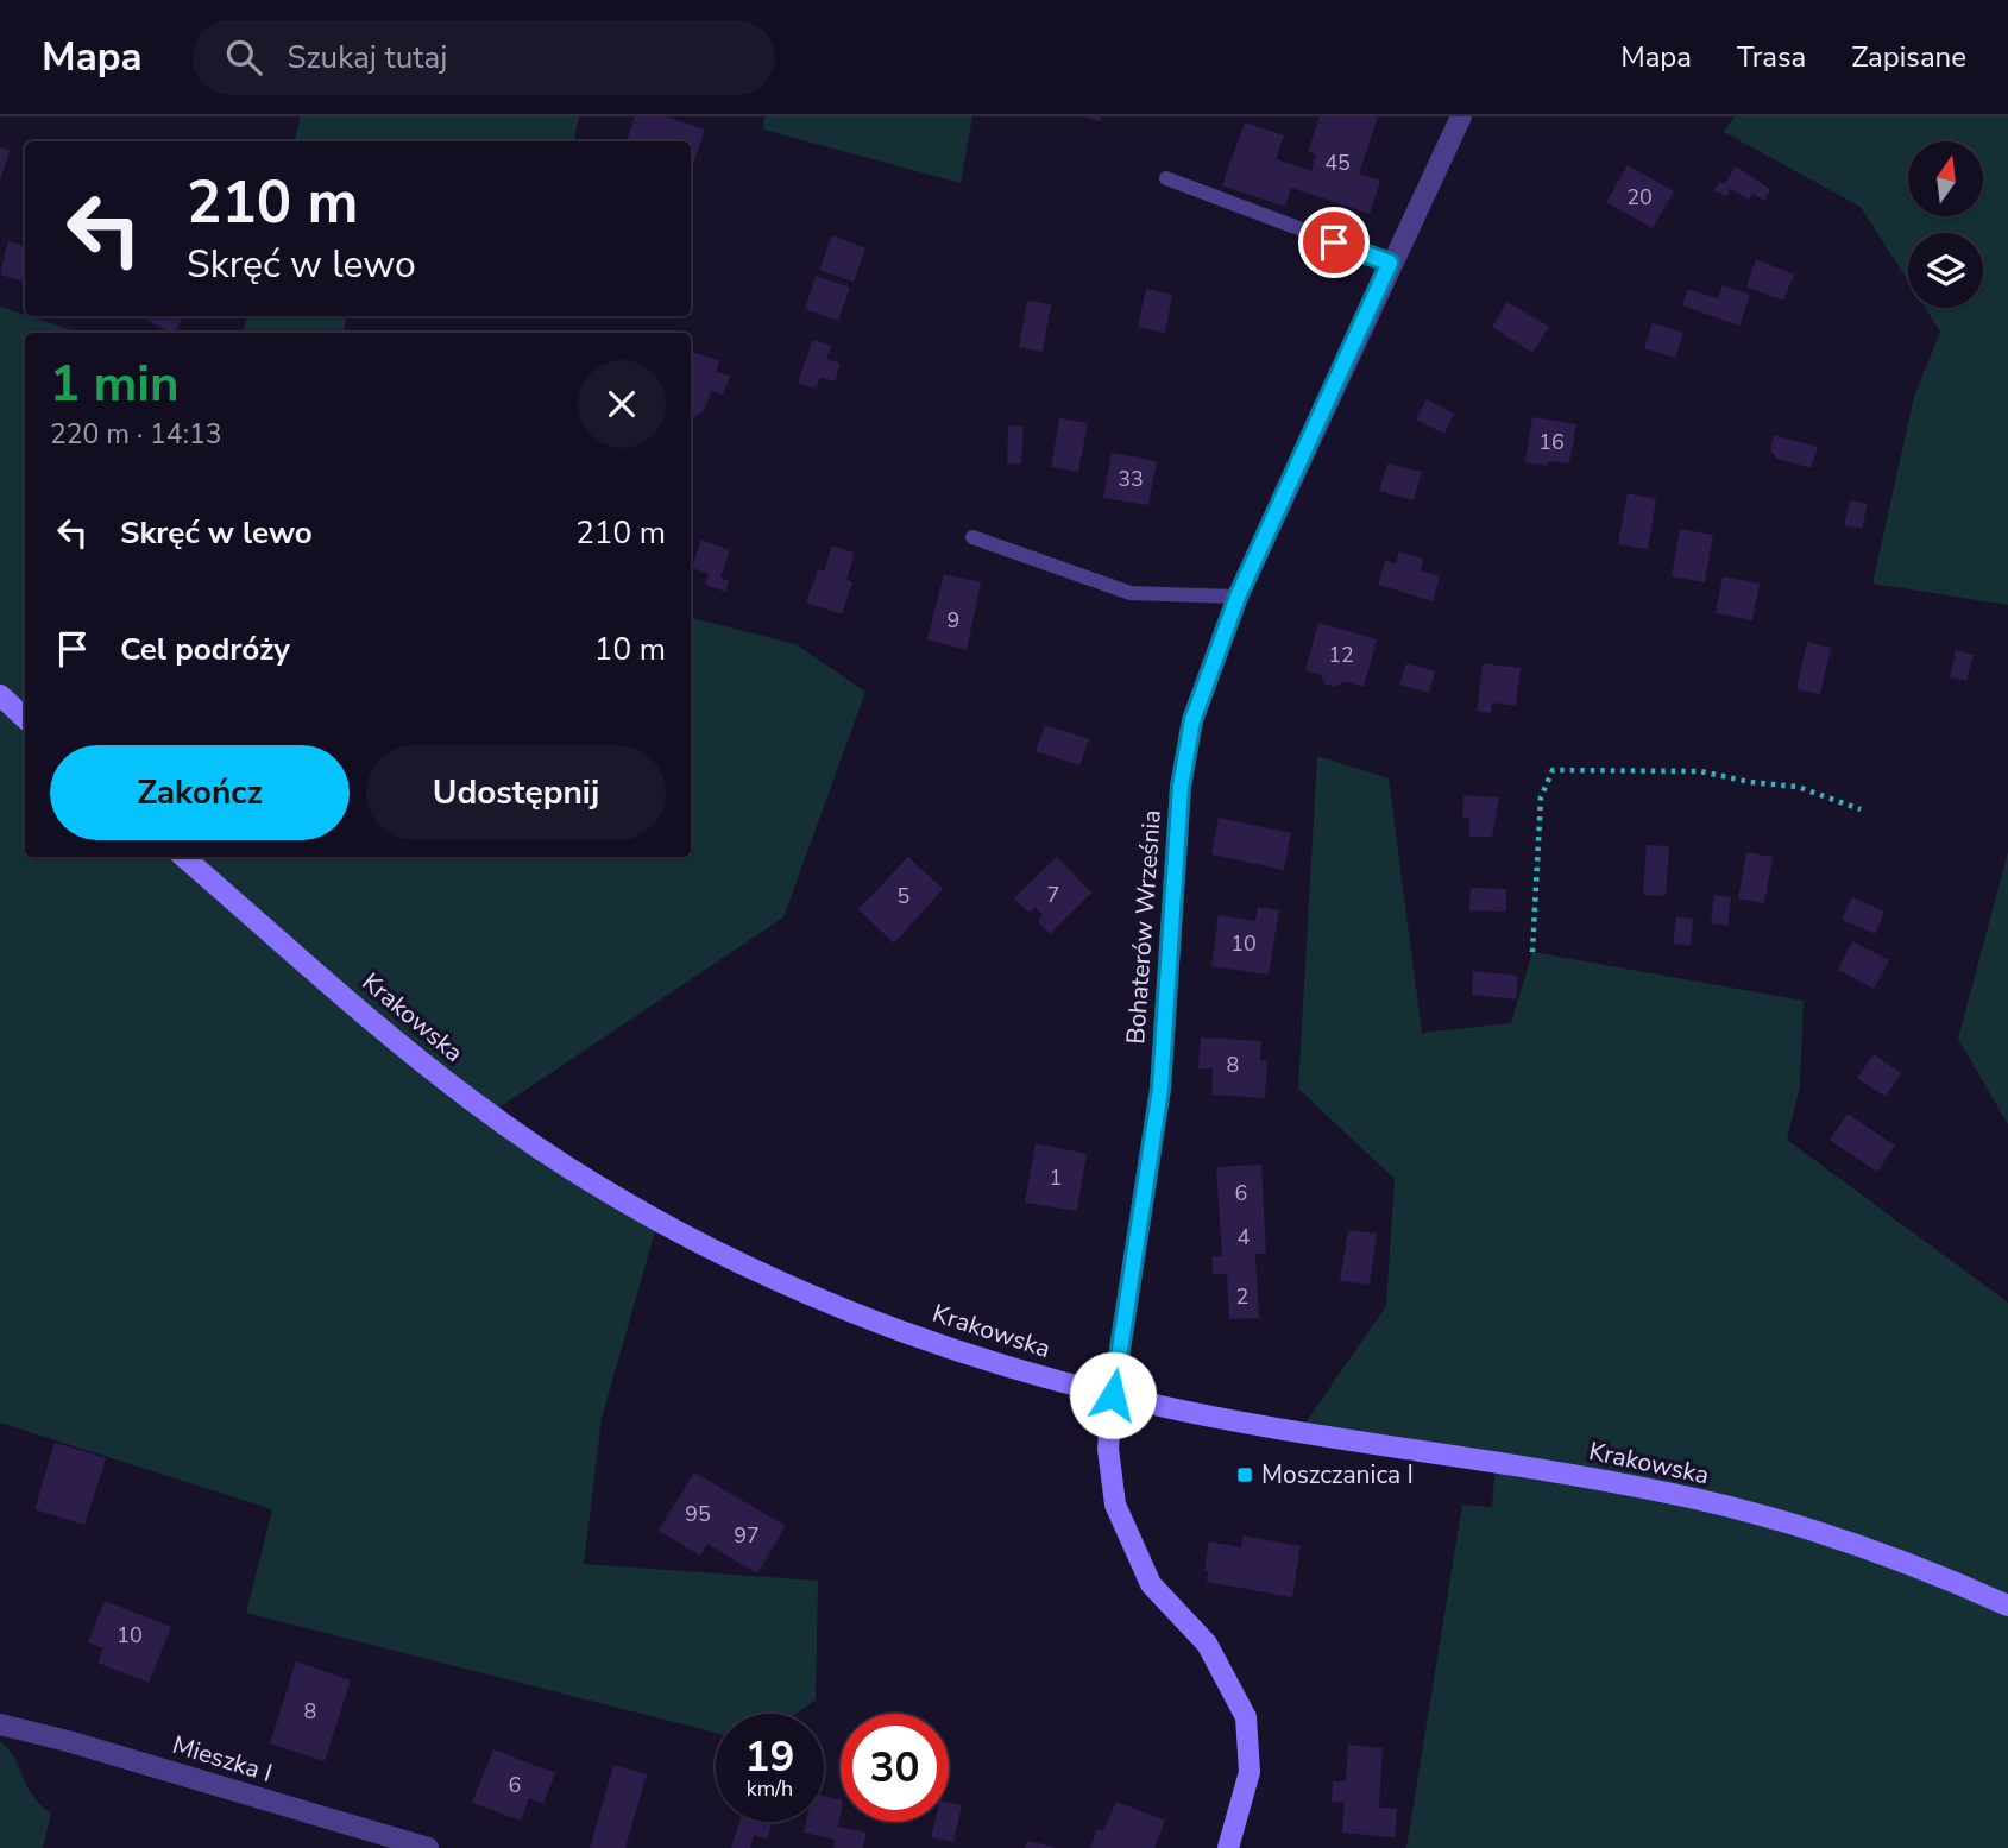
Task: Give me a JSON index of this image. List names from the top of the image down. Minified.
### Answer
{"streets":{"main road":["Krakowska"],"street":["Bohaterów Września","Mieszka I"]},"crossings":[["Bohaterów Września","Krakowska"]],"places":{"transit":["Moszczanica I"]},"house_numbers":["45","20","16","33","9","12","7","5","10","8","1","6","4","2","95","97","10","8","6"],"north":"top","page":{"header":"Mapa","search":"Szukaj tutaj","nav":["Mapa","Trasa","Zapisane"],"turn":["210 m","Skręć w lewo"],"heading":["1 min","220 m · 14:13"],"list":[{"name":"Skręć w lewo","value":"210 m"},{"name":"Cel podróży","value":"10 m"}],"buttons":["Zakończ","Udostępnij"],"speed":"19 km/h","limit":"30"}}
